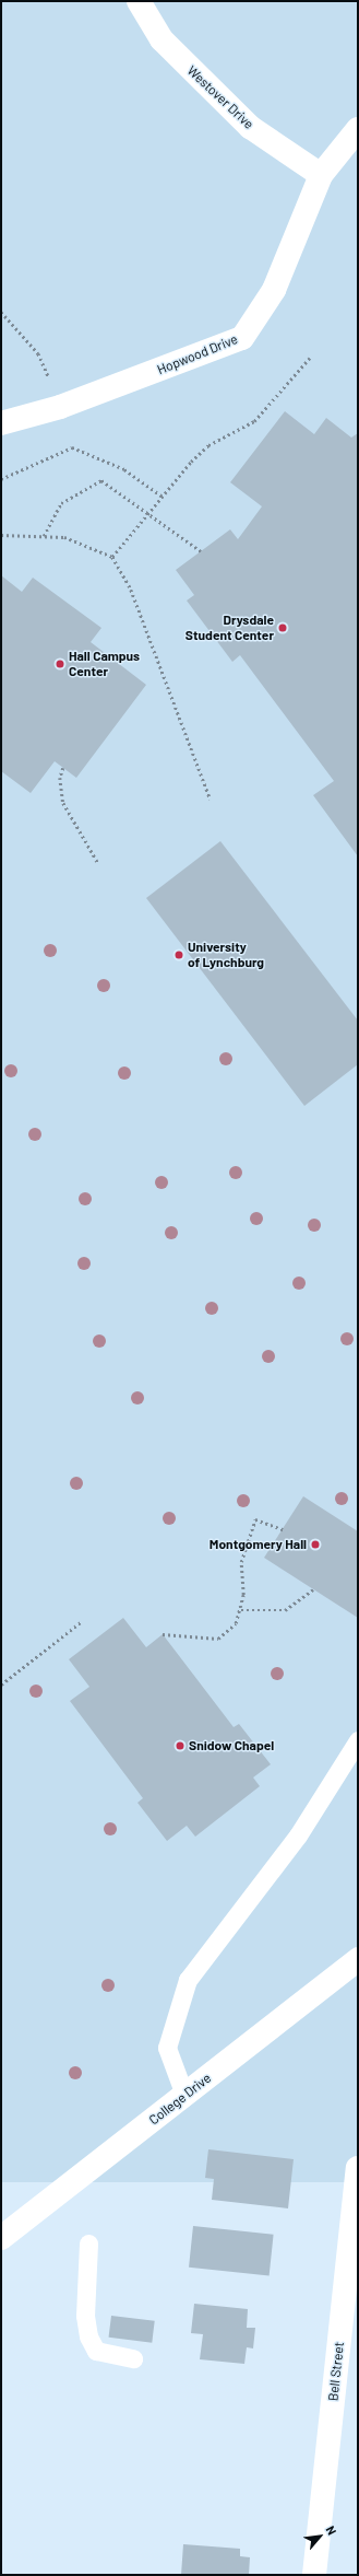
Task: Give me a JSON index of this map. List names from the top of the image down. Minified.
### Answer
{"streets":{"street":["Westover Drive","Hopwood Drive","College Drive","Bell Street"]},"crossings":[["Westover Drive","Hopwood Drive"]],"places":["Drysdale Student Center","Hall Campus Center","University of Lynchburg","Montgomery Hall","Snidow Chapel"],"north":"top right"}
